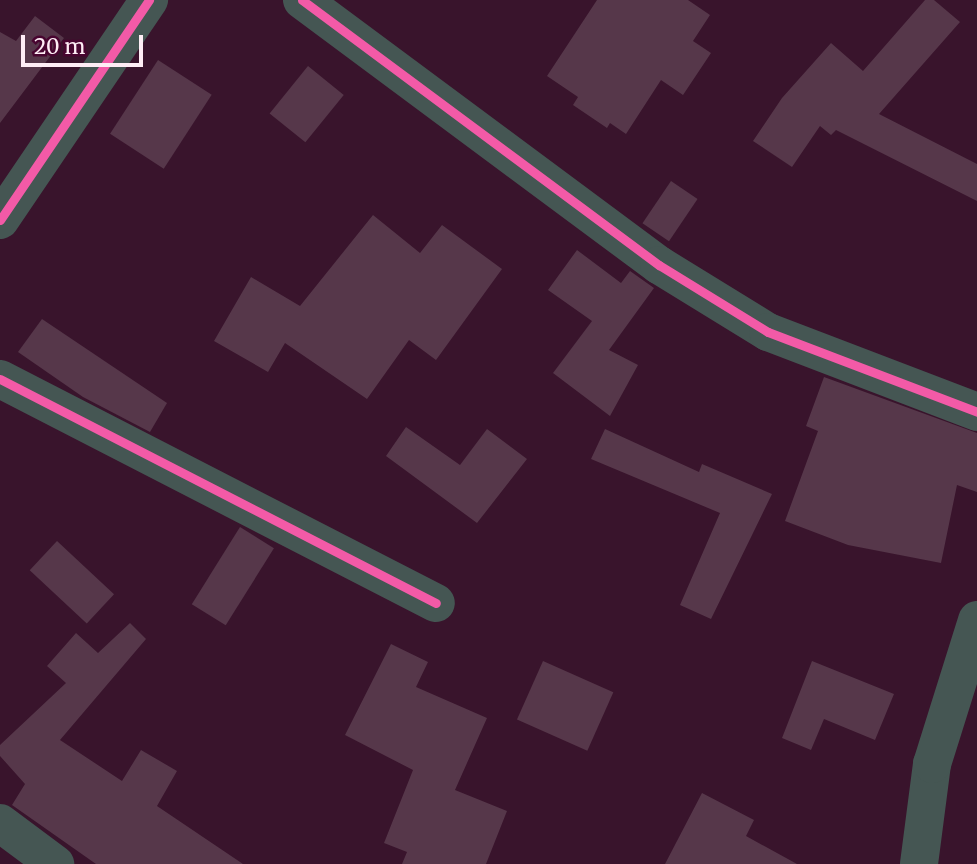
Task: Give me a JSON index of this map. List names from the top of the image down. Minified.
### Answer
{"scale_bar":"20 m"}
